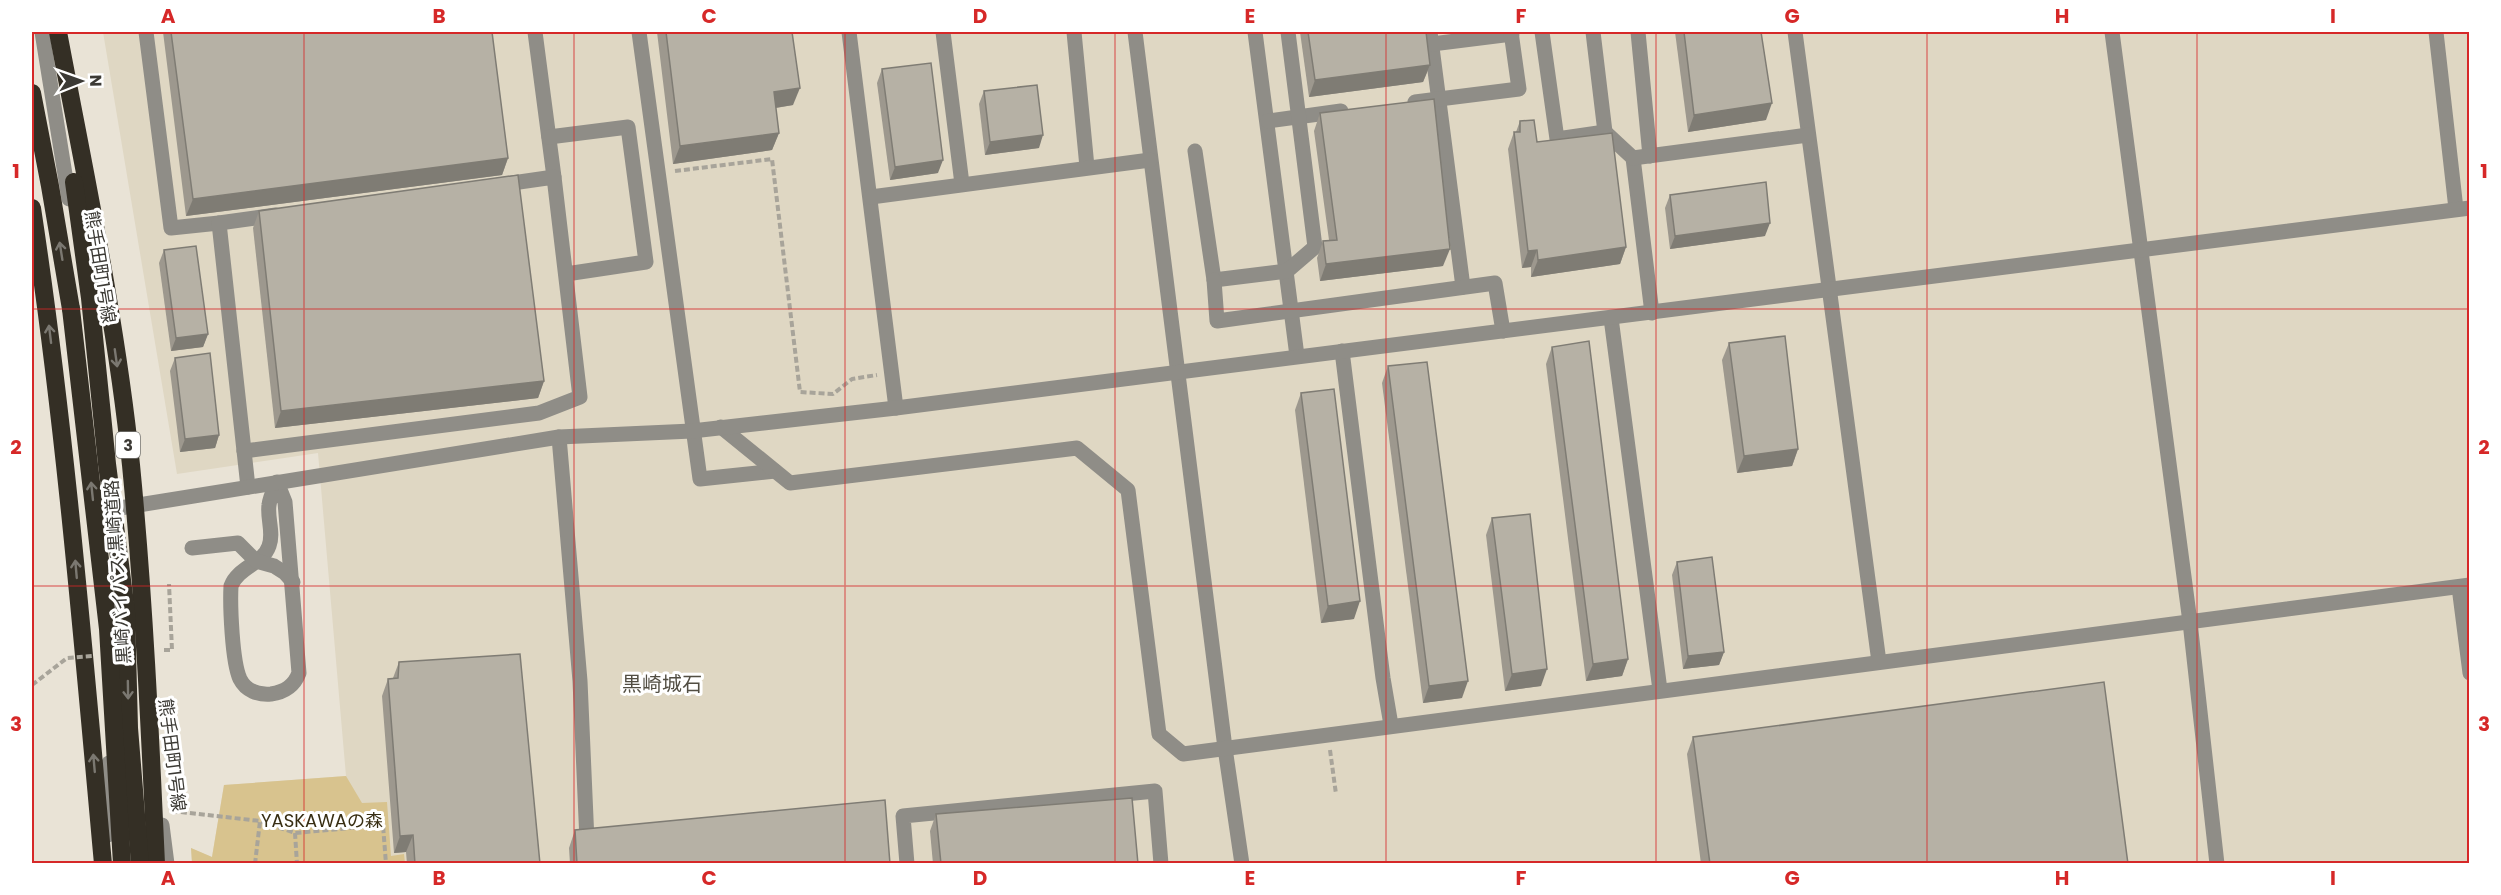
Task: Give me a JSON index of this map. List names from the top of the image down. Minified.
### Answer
{"streets":{"highway":["3","黒崎バイパス;黒崎道路"],"street":["熊手田町1号線"]},"districts":["黒崎城石"],"parks":["YASKAWAの森"],"north":"right","grid":{"columns":["A","B","C","D","E","F","G","H","I"],"rows":["1","2","3"]}}
